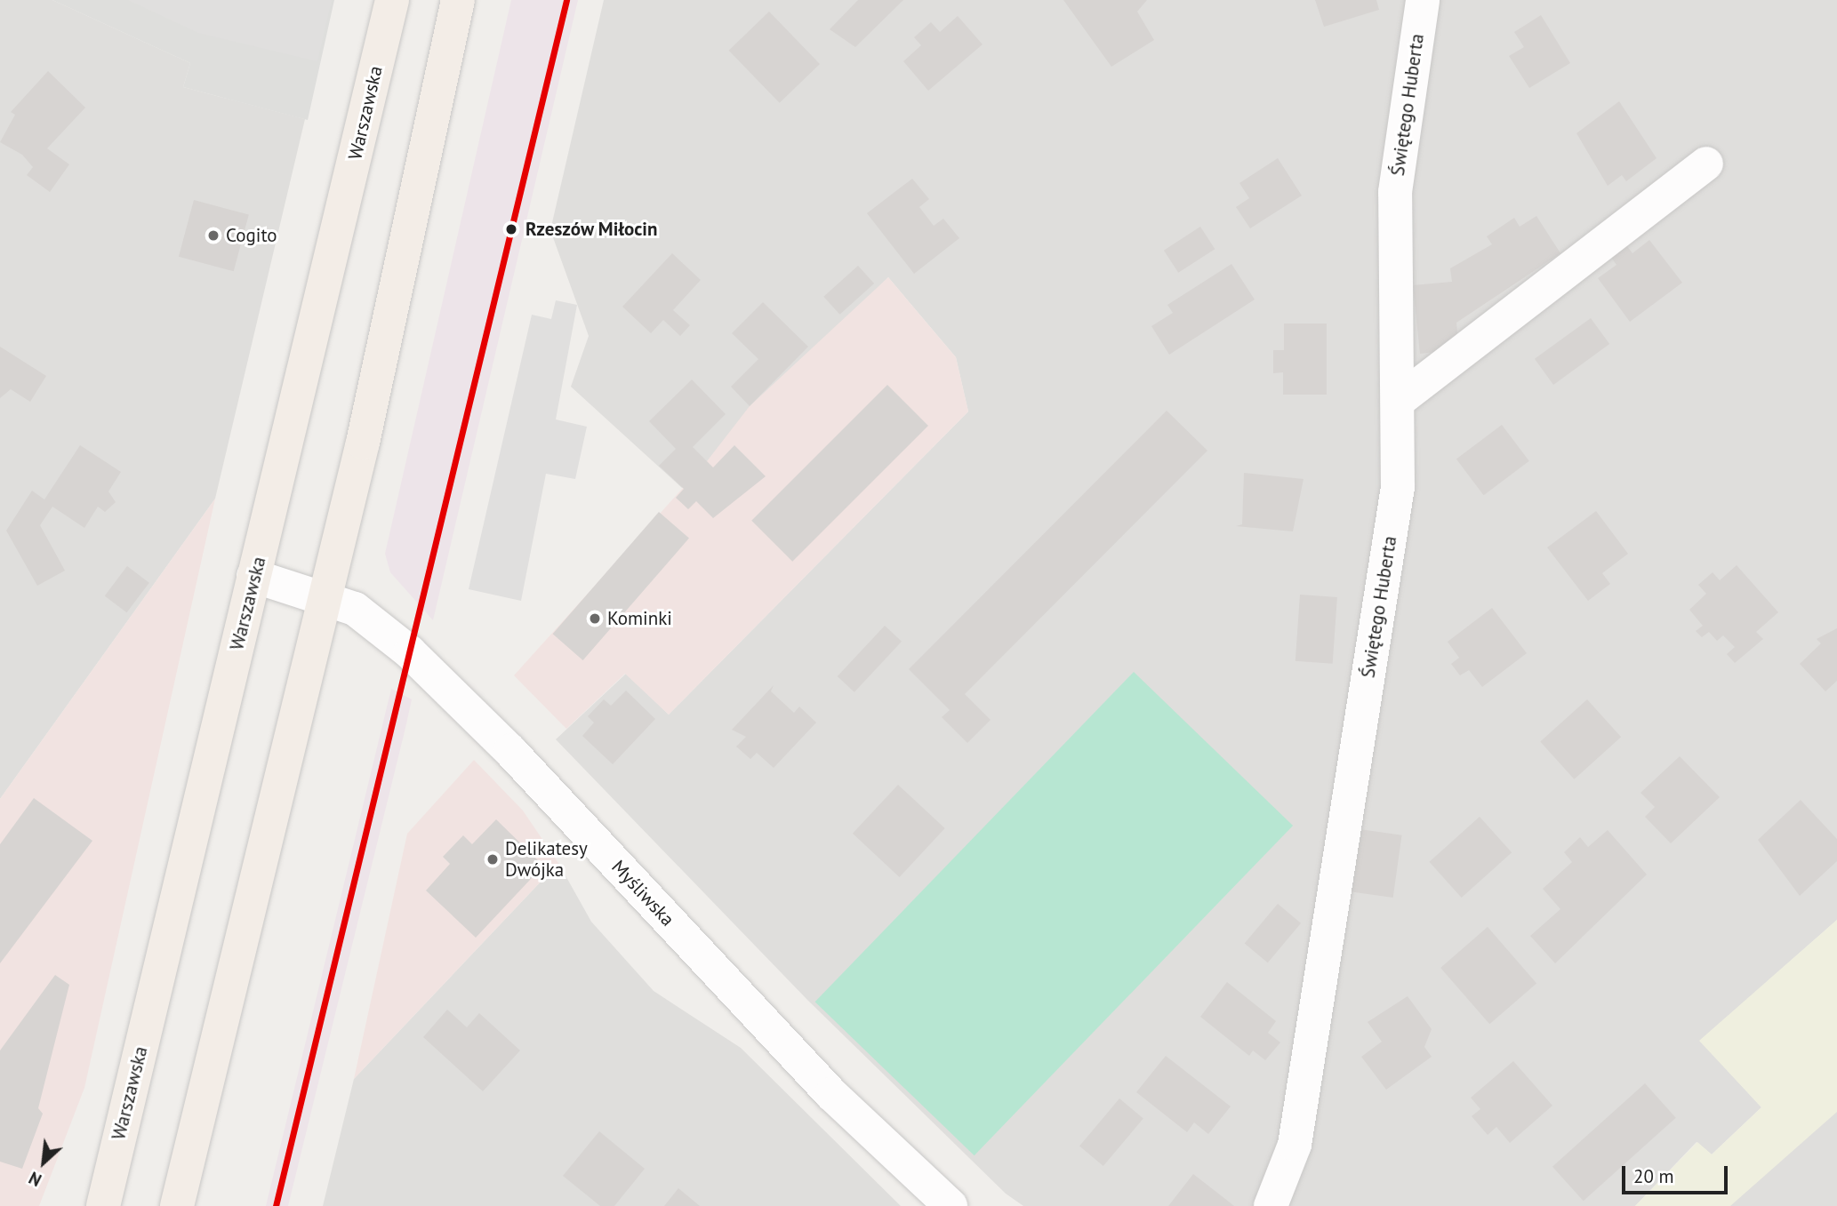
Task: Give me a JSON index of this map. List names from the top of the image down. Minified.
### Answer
{"streets":{"main road":["Warszawska"],"street":["Świętego Huberta","Myśliwska"]},"crossings":[["Warszawska","Myśliwska"]],"places":["Rzeszów Miłocin","Cogito","Kominki","Delikatesy Dwójka"],"scale_bar":"20 m","north":"bottom left"}
